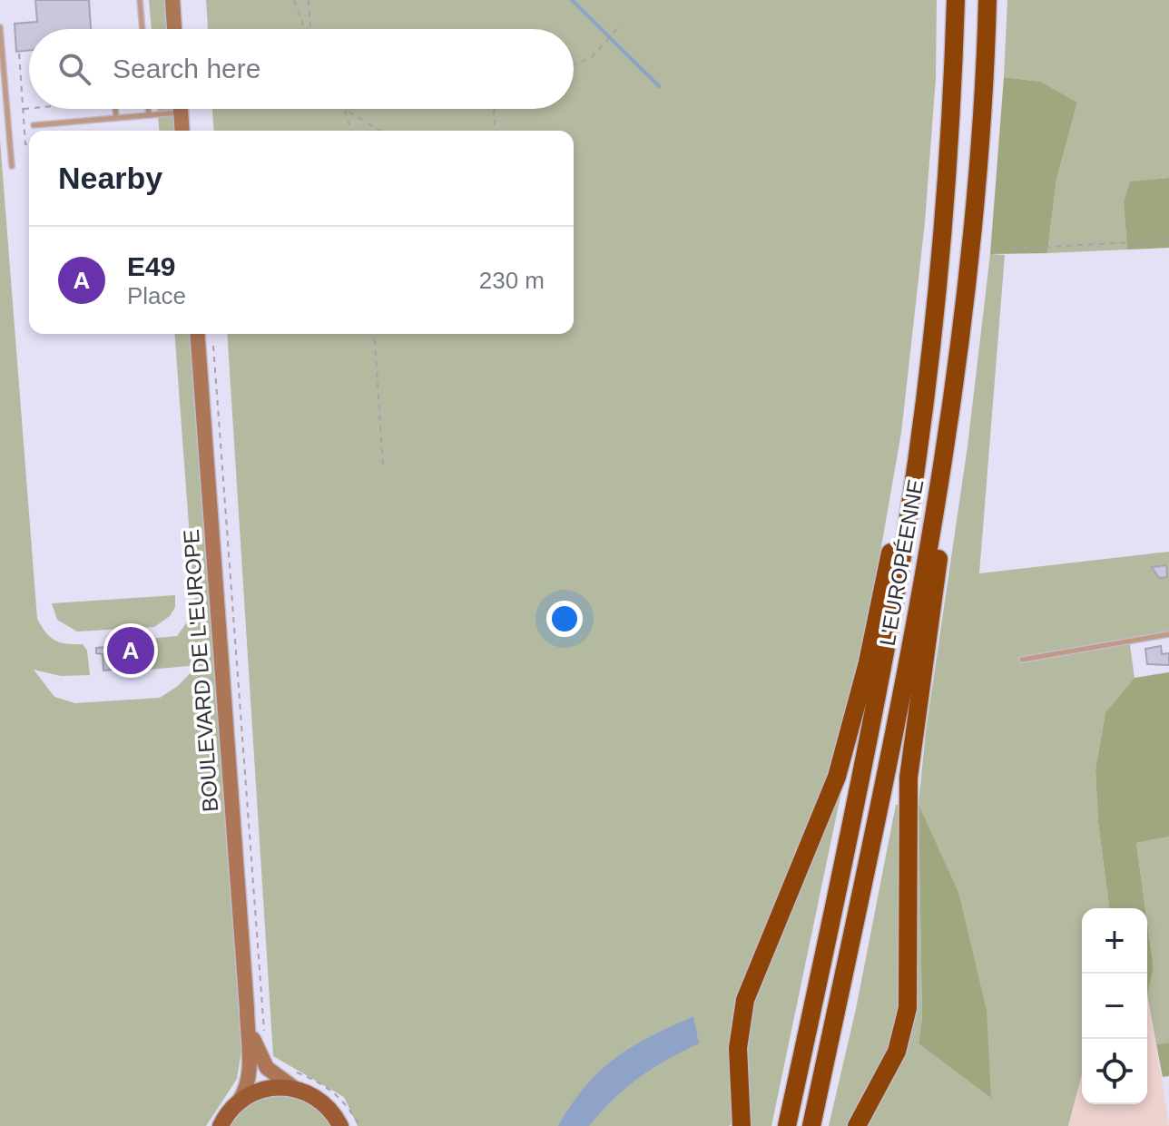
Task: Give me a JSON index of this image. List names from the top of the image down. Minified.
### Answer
{"streets":{"highway":["L'EUROPÉENNE"],"main road":["BOULEVARD DE L'EUROPE"]},"page":{"search":"Search here","heading":"Nearby","list":[{"mark":"A","name":"E49","note":"Place","value":"230 m"}],"pins":"A","map_buttons":["+","−"]}}
